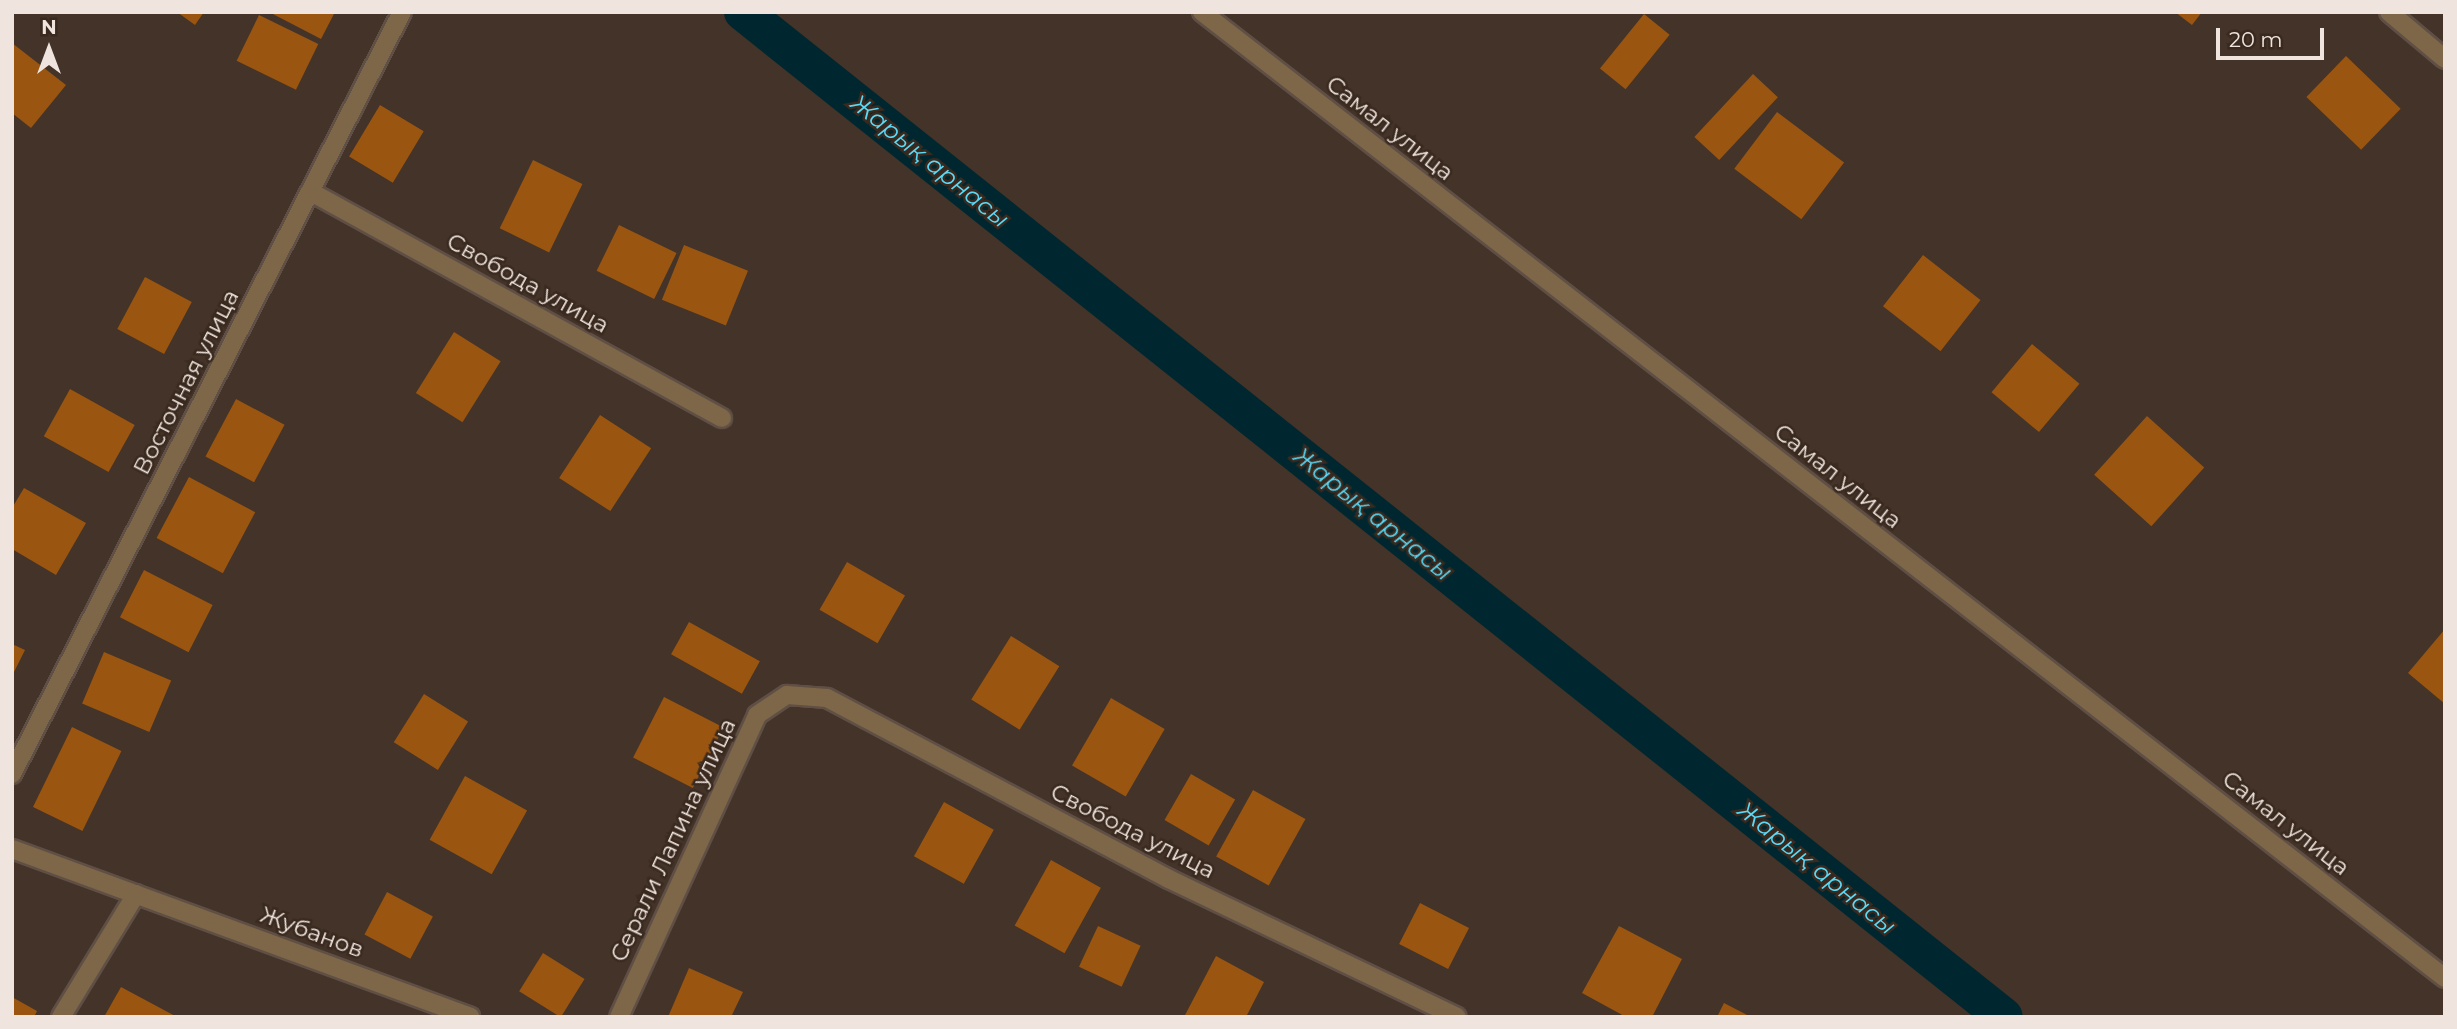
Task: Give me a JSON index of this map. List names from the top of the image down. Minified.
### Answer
{"streets":{"street":["Самал улица","Свобода улица","Восточная улица","Серали Лапина улица","Жубанов"]},"crossings":[["Свобода улица","Восточная улица"],["Свобода улица","Серали Лапина улица"]],"water":["Жарық арнасы"],"scale_bar":"20 m","north":"top"}
